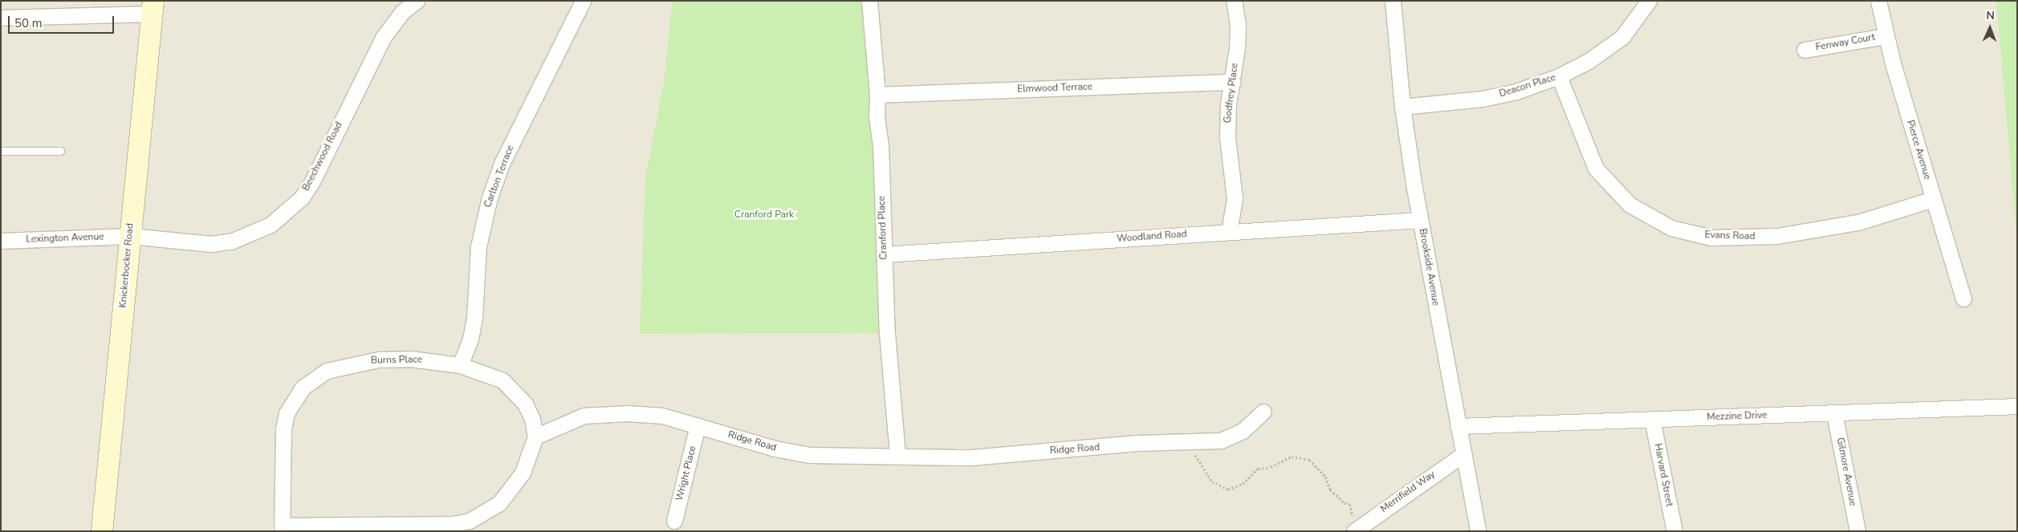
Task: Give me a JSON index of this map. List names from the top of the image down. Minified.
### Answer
{"streets":{"main road":["Knickerbocker Road"],"street":["Fenway Court","Deacon Place","Elmwood Terrace","Godfrey Place","Pierce Avenue","Beechwood Road","Carlton Terrace","Cranford Place","Evans Road","Woodland Road","Lexington Avenue","Brookside Avenue","Burns Place","Mezzine Drive","Ridge Road","Gilmore Avenue","Wright Place","Harvard Street","Merrifield Way"]},"crossings":[["Fenway Court","Pierce Avenue"],["Deacon Place","Evans Road"],["Deacon Place","Brookside Avenue"],["Elmwood Terrace","Godfrey Place"],["Elmwood Terrace","Cranford Place"],["Godfrey Place","Woodland Road"],["Pierce Avenue","Evans Road"],["Beechwood Road","Lexington Avenue"],["Beechwood Road","Knickerbocker Road"],["Carlton Terrace","Burns Place"],["Cranford Place","Woodland Road"],["Cranford Place","Ridge Road"],["Woodland Road","Brookside Avenue"],["Lexington Avenue","Knickerbocker Road"],["Brookside Avenue","Mezzine Drive"],["Brookside Avenue","Merrifield Way"],["Burns Place","Ridge Road"],["Mezzine Drive","Gilmore Avenue"],["Mezzine Drive","Harvard Street"],["Ridge Road","Wright Place"]],"parks":["Cranford Park"],"scale_bar":"50 m","north":"top"}
